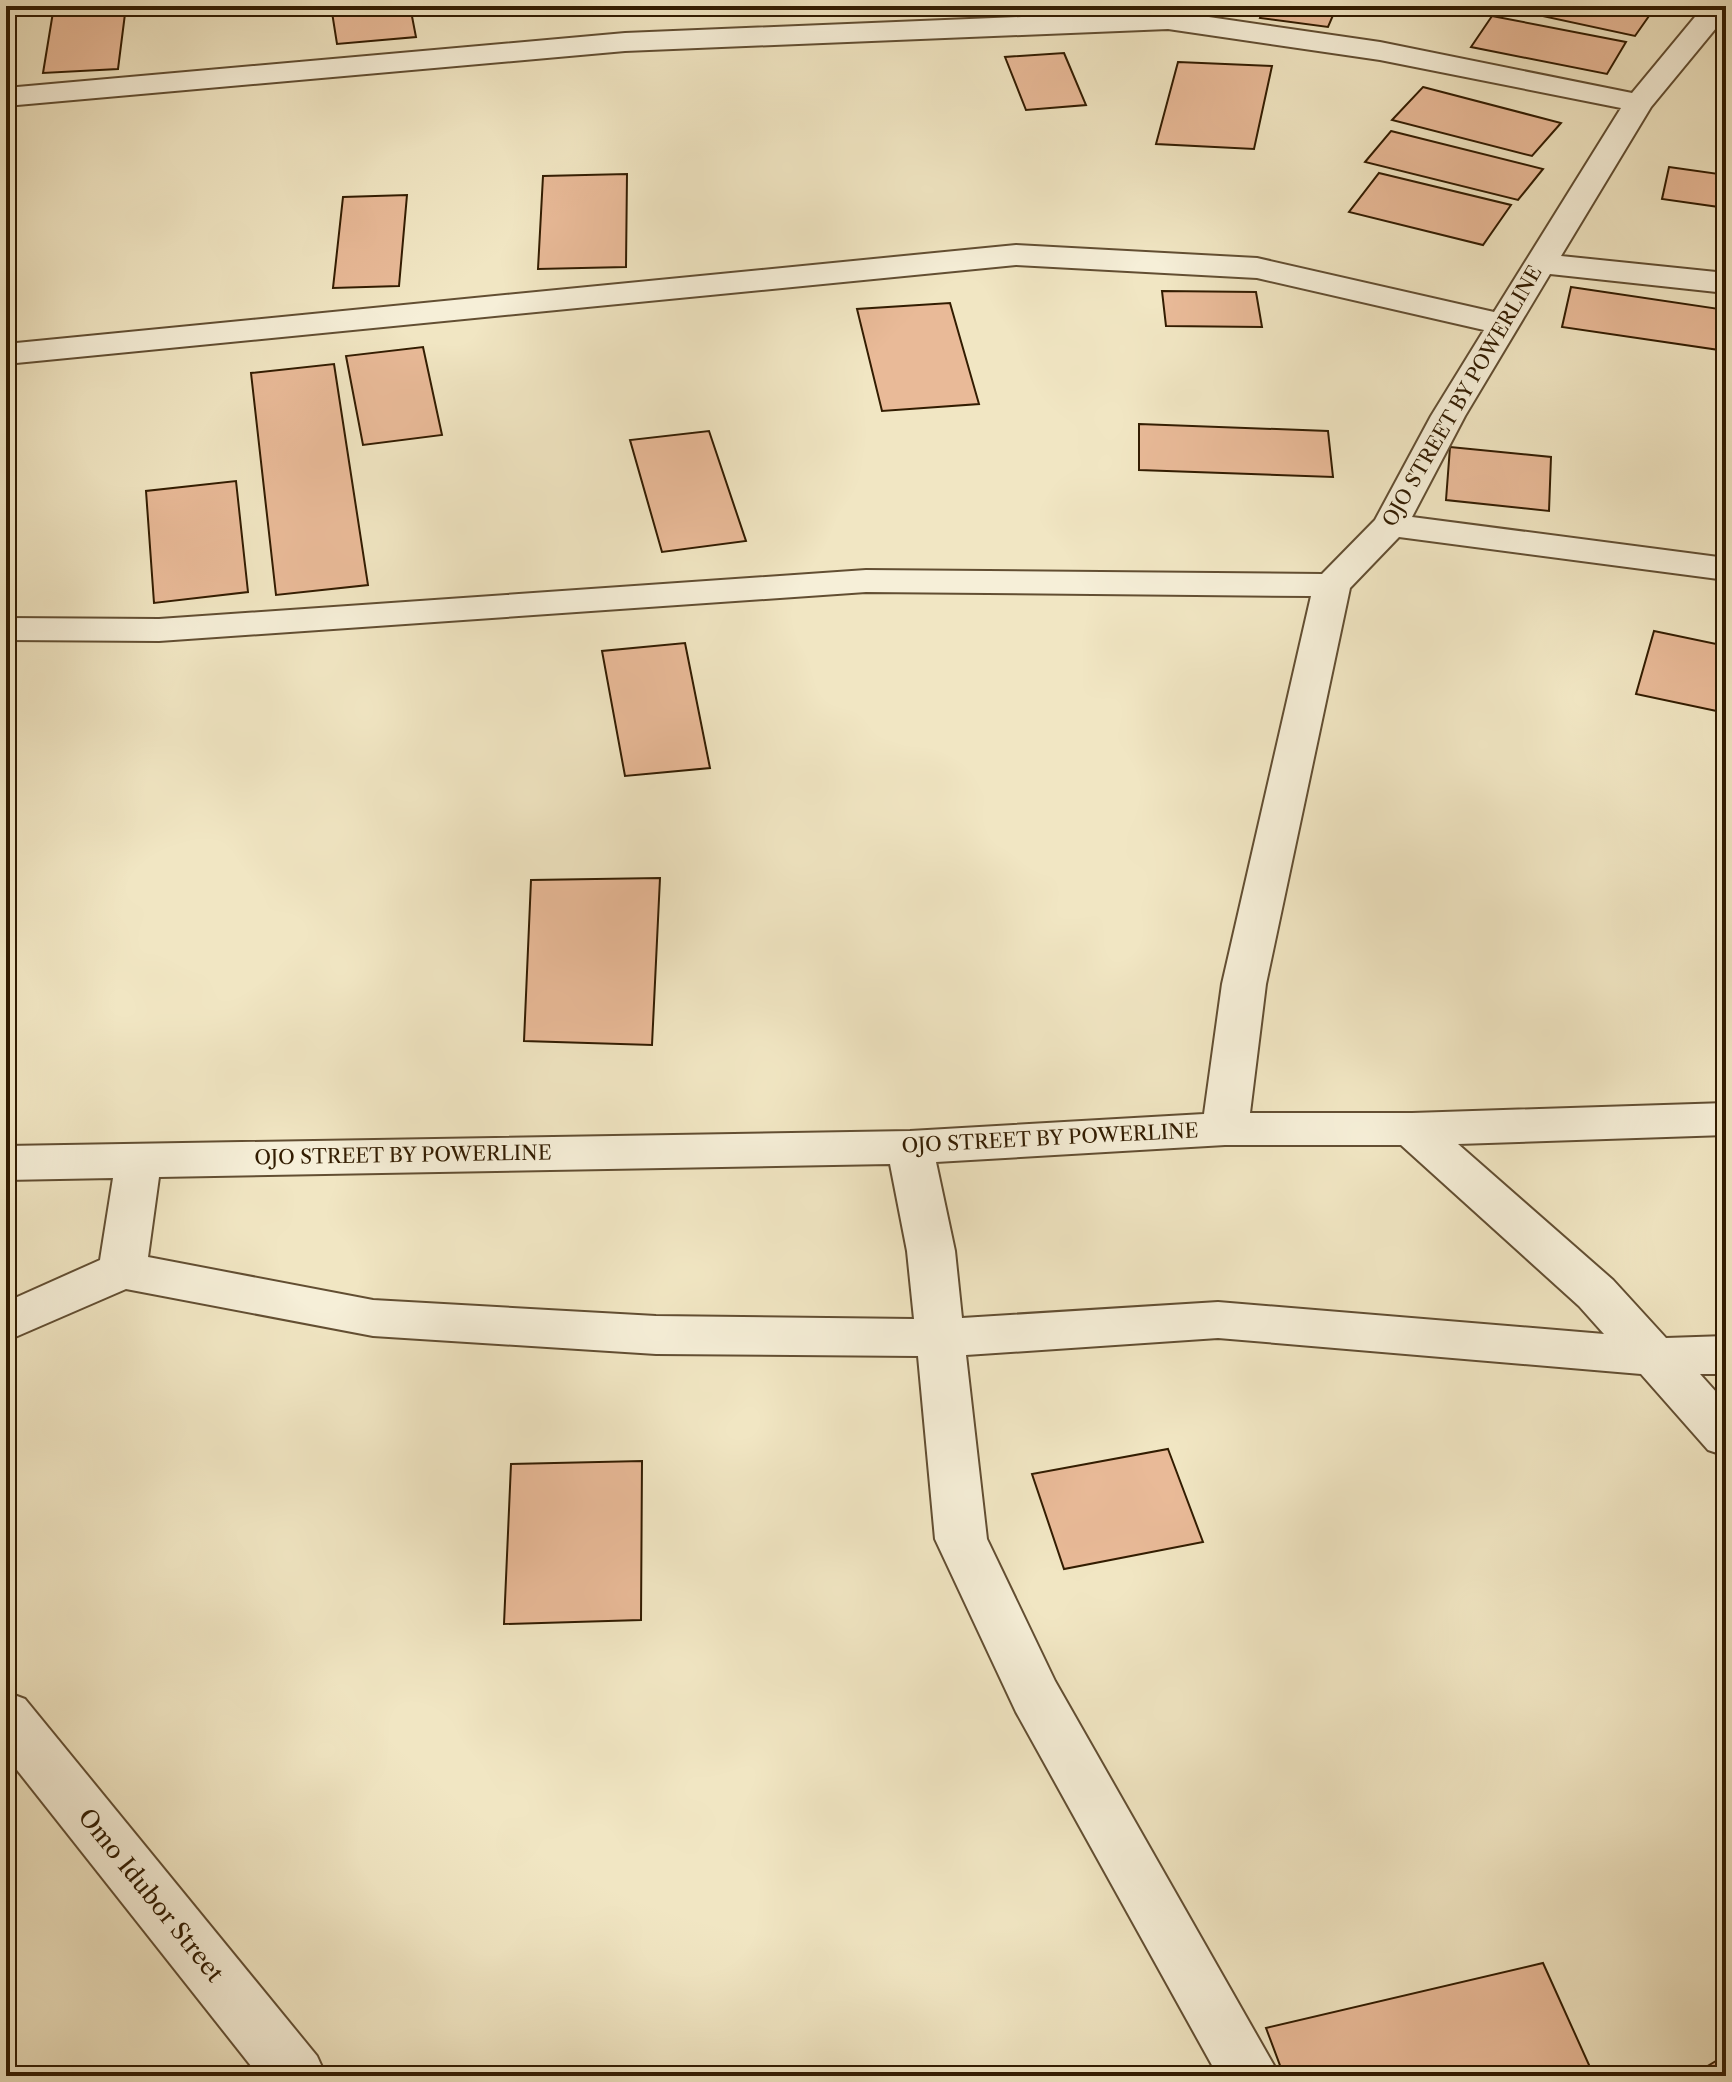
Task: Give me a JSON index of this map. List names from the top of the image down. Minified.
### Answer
{"streets":{"street":["OJO STREET BY POWERLINE","Omo Idubor Street"]}}
